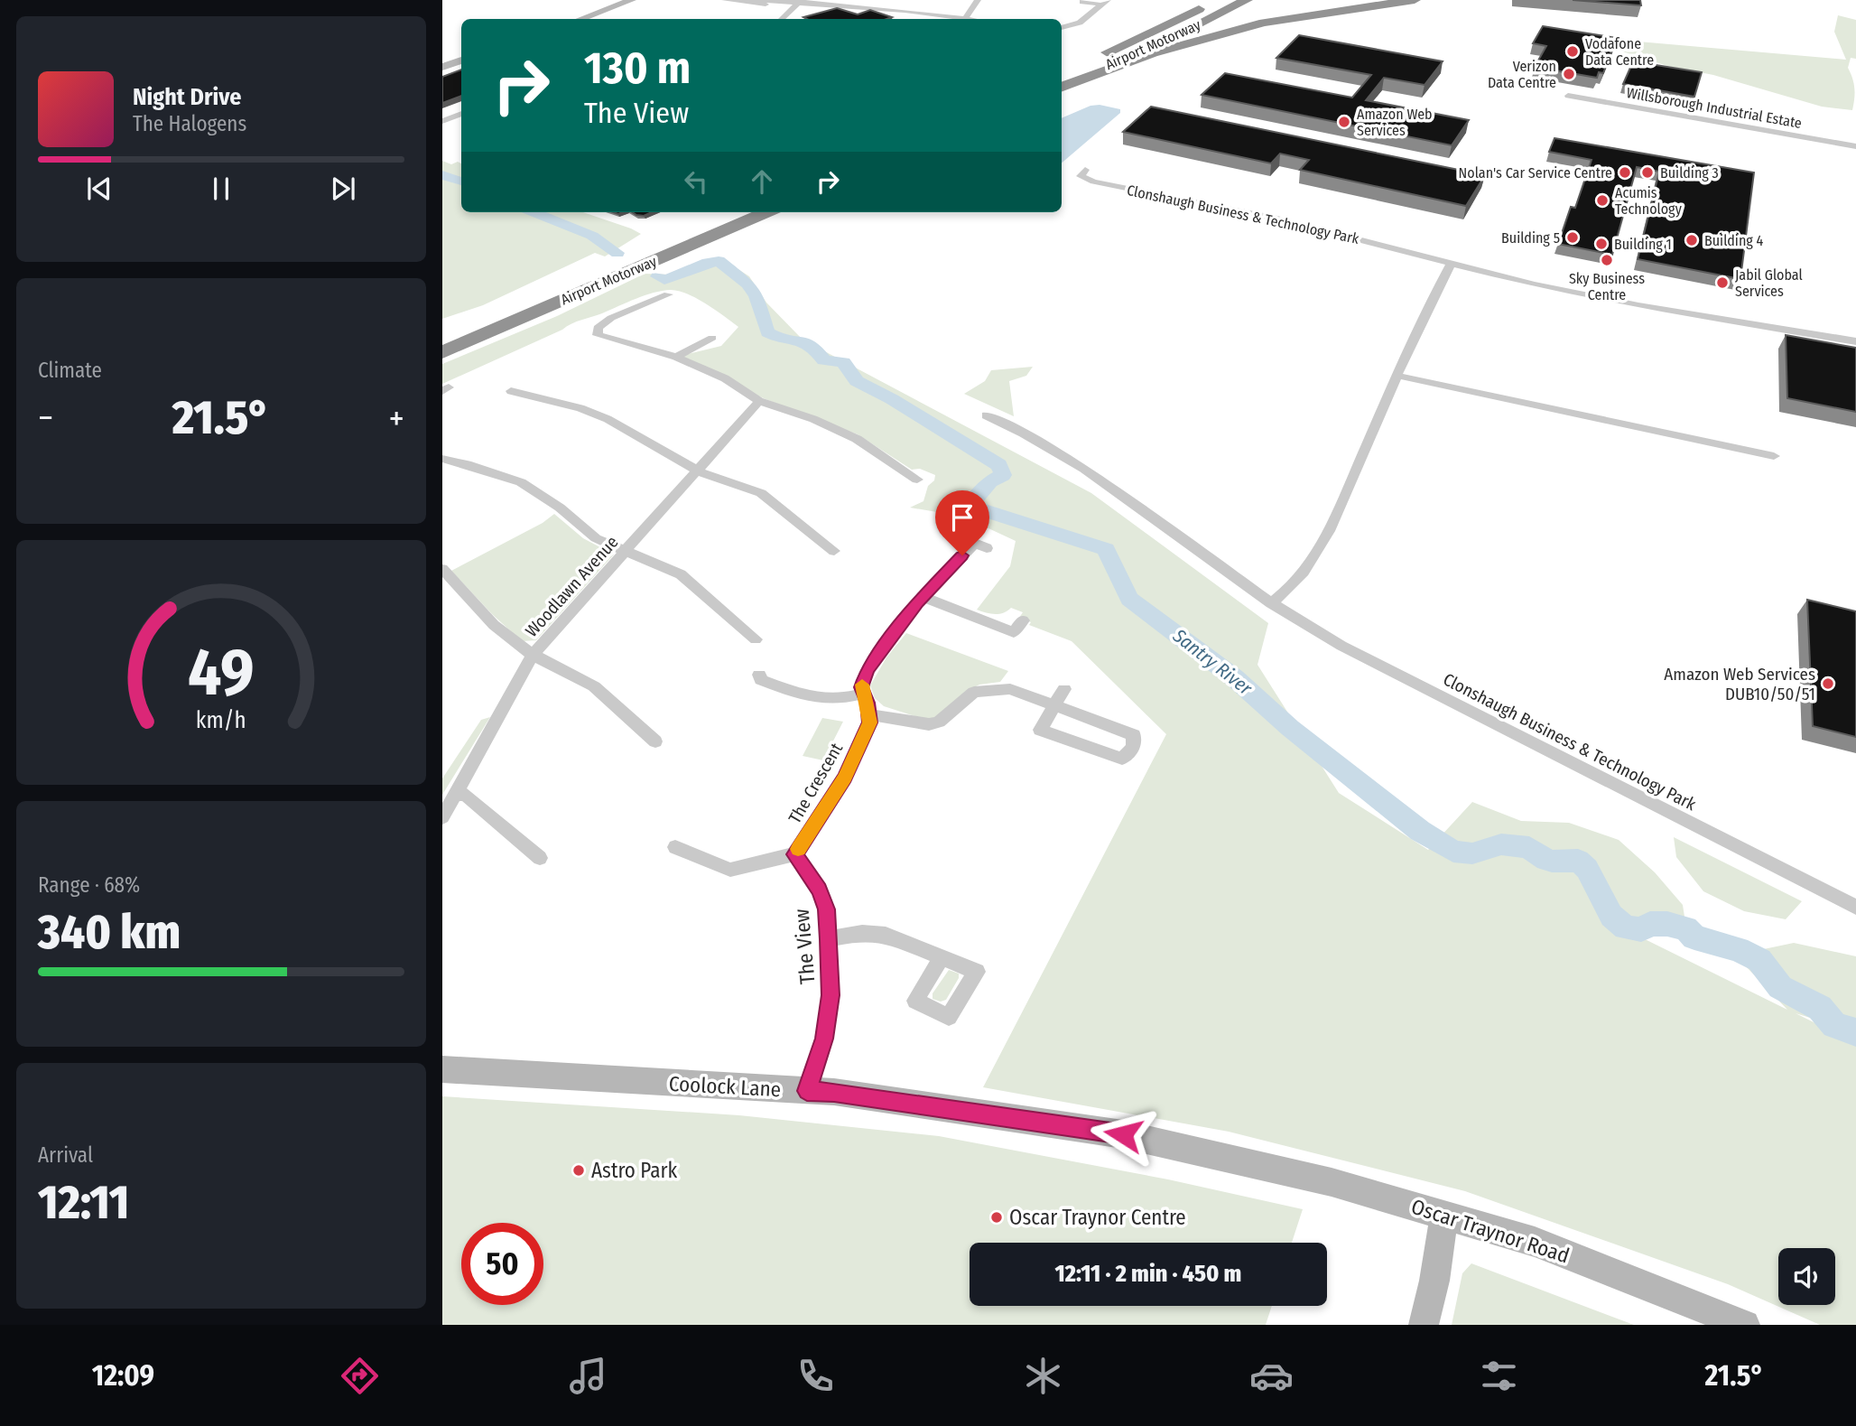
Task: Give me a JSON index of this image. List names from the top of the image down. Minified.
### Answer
{"streets":{"highway":["Airport Motorway"],"main road":["Coolock Lane","Oscar Traynor Road"],"street":["Willsborough Industrial Estate","Clonshaugh Business & Technology Park","Woodlawn Avenue","The Crescent","The View"]},"crossings":[["The Crescent","The View"],["The View","Coolock Lane"],["Coolock Lane","Oscar Traynor Road"]],"water":["Santry River"],"places":["Vodafone Data Centre","Verizon Data Centre","Amazon Web Services","Nolan's Car Service Centre","Building 3","Acumis Technology","Building 5","Building 4","Building 1","Sky Business Centre","Jabil Global Services","Amazon Web Services DUB10/50/51","Astro Park","Oscar Traynor Centre"],"page":{"turn":["130 m","The View"],"song":["Night Drive","The Halogens"],"tile":["Climate",["Range · 68%","340 km"],["Arrival","12:11"]],"heat":["−","21.5°","+"],"limit":"50","trip":"12:11 · 2 min · 450 m","tabs":["12:09","21.5°"],"gauge":["49","km/h"]}}
